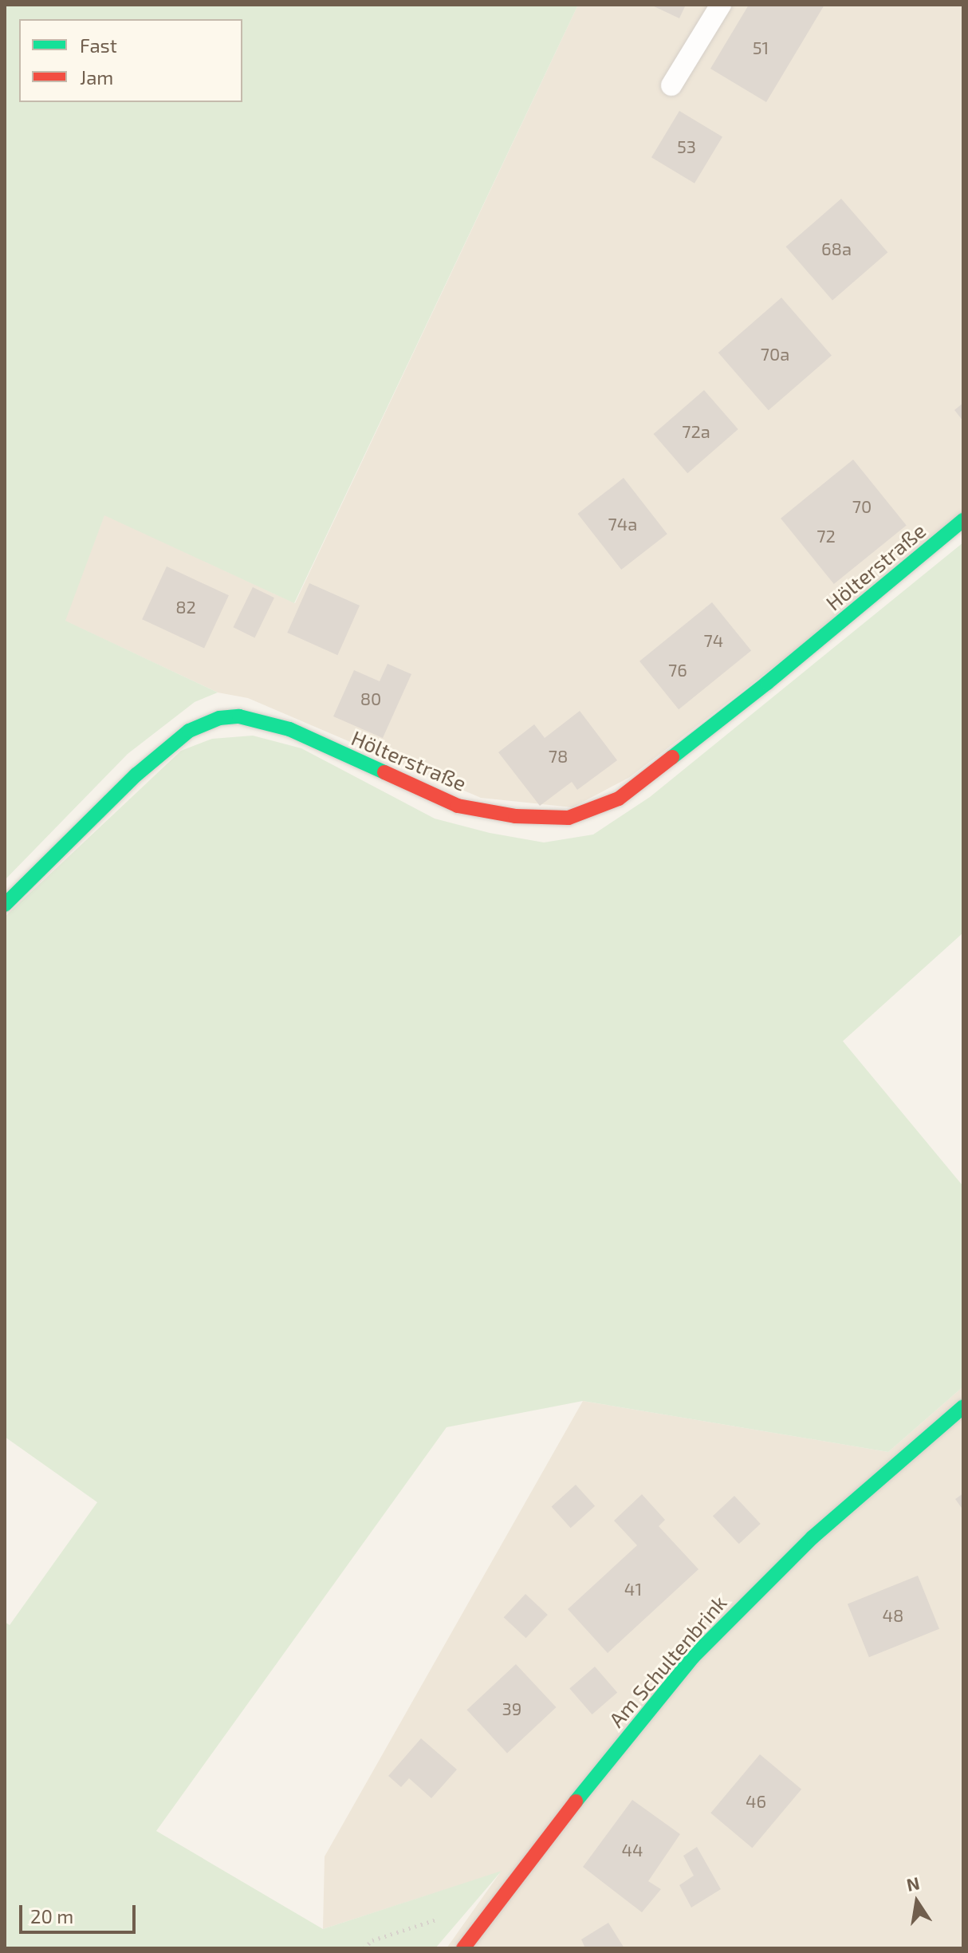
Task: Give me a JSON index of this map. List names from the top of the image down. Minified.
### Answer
{"streets":{"street":["Hölterstraße","Am Schultenbrink"]},"house_numbers":["51","53","68a","70a","72a","70","74a","72","82","74","76","80","78","41","48","39","46","44"],"legend":["Fast","Jam"],"scale_bar":"20 m","north":"top"}
